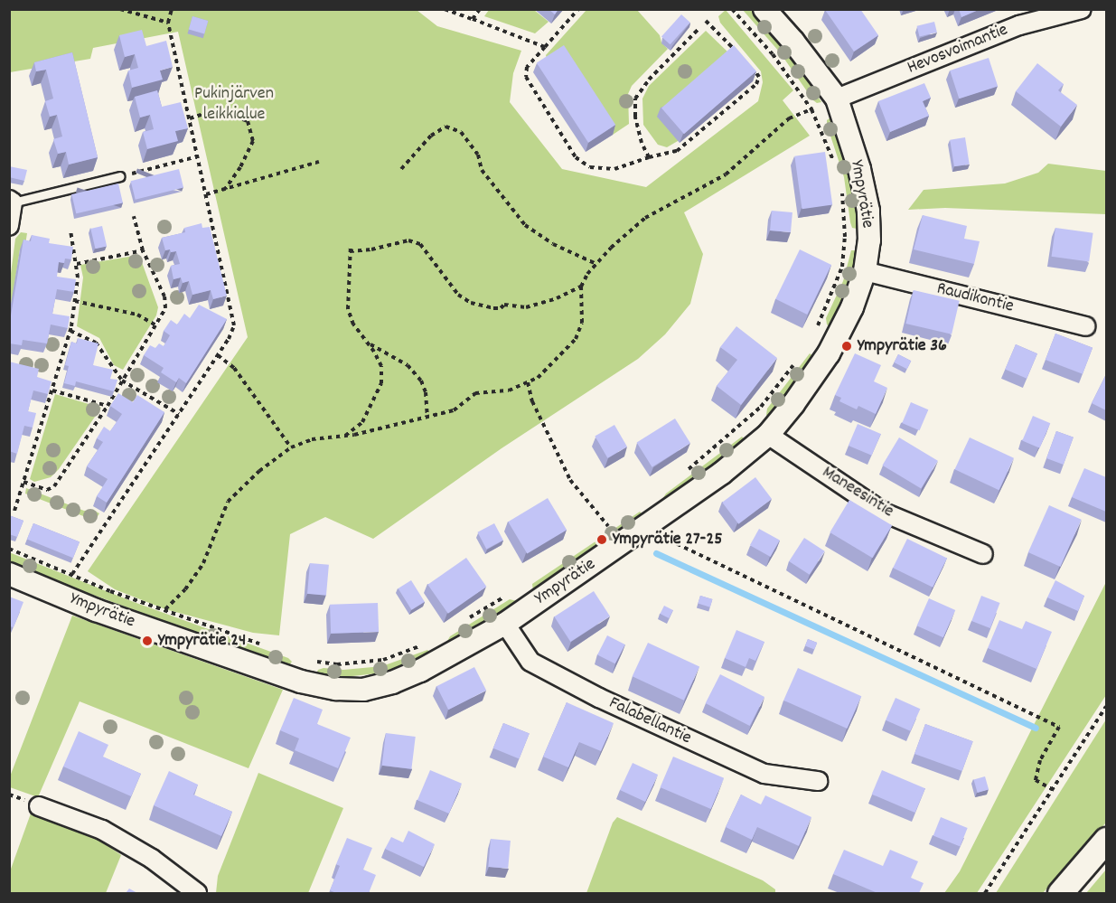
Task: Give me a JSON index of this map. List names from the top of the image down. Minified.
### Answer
{"streets":{"street":["Hevosvoimantie","Ympyrätie","Raudikontie","Maneesintie","Falabellantie"]},"crossings":[["Hevosvoimantie","Ympyrätie"],["Ympyrätie","Raudikontie"],["Ympyrätie","Maneesintie"],["Ympyrätie","Falabellantie"]],"parks":["Pukinjärven leikkialue"],"places":["Ympyrätie 36","Ympyrätie 27-25","Ympyrätie 24"]}
